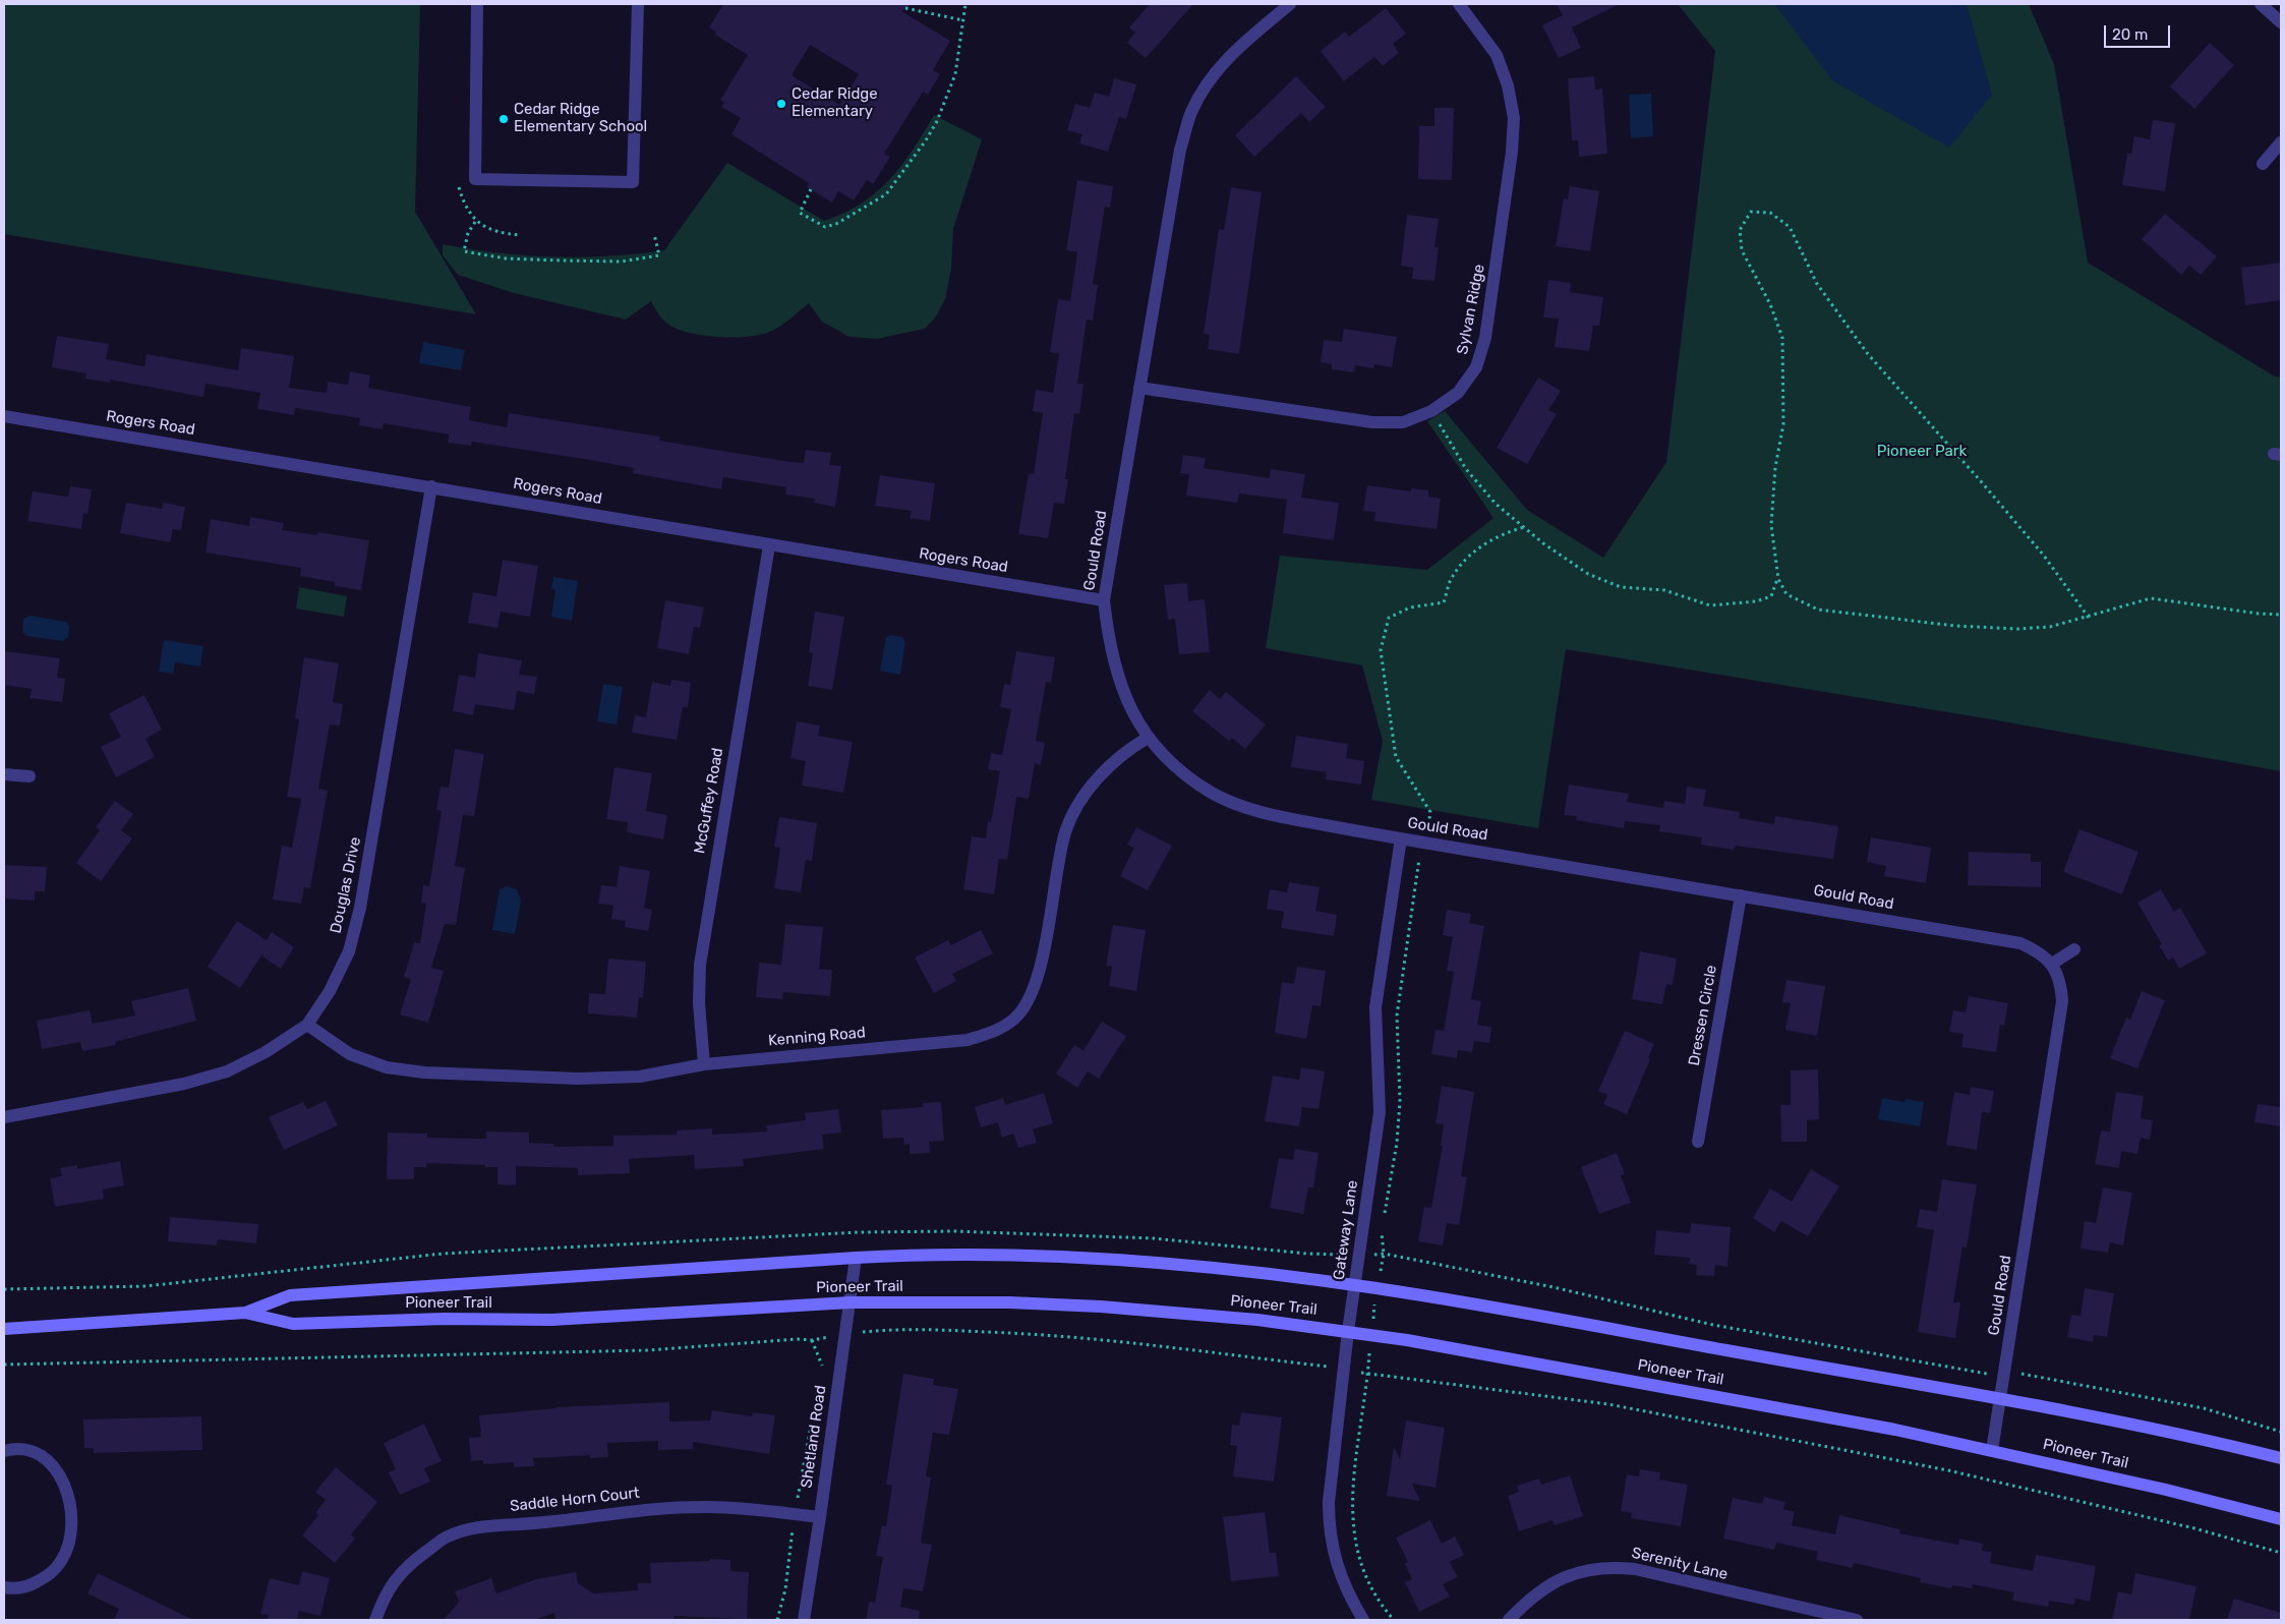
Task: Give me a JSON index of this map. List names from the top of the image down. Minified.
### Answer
{"streets":{"main road":["Pioneer Trail"],"street":["Sylvan Ridge","Rogers Road","Gould Road","McGuffey Road","Douglas Drive","Dressen Circle","Kenning Road","Gateway Lane","Shetland Road","Saddle Horn Court","Serenity Lane"]},"crossings":[["Sylvan Ridge","Gould Road"],["Rogers Road","Gould Road"],["Rogers Road","McGuffey Road"],["Rogers Road","Douglas Drive"],["Gould Road","Dressen Circle"],["Gould Road","Kenning Road"],["Gould Road","Gateway Lane"],["Gould Road","Pioneer Trail"],["McGuffey Road","Kenning Road"],["Douglas Drive","Kenning Road"],["Gateway Lane","Pioneer Trail"],["Pioneer Trail","Shetland Road"],["Shetland Road","Saddle Horn Court"]],"parks":["Pioneer Park"],"places":["Cedar Ridge Elementary","Cedar Ridge Elementary School"],"scale_bar":"20 m"}
